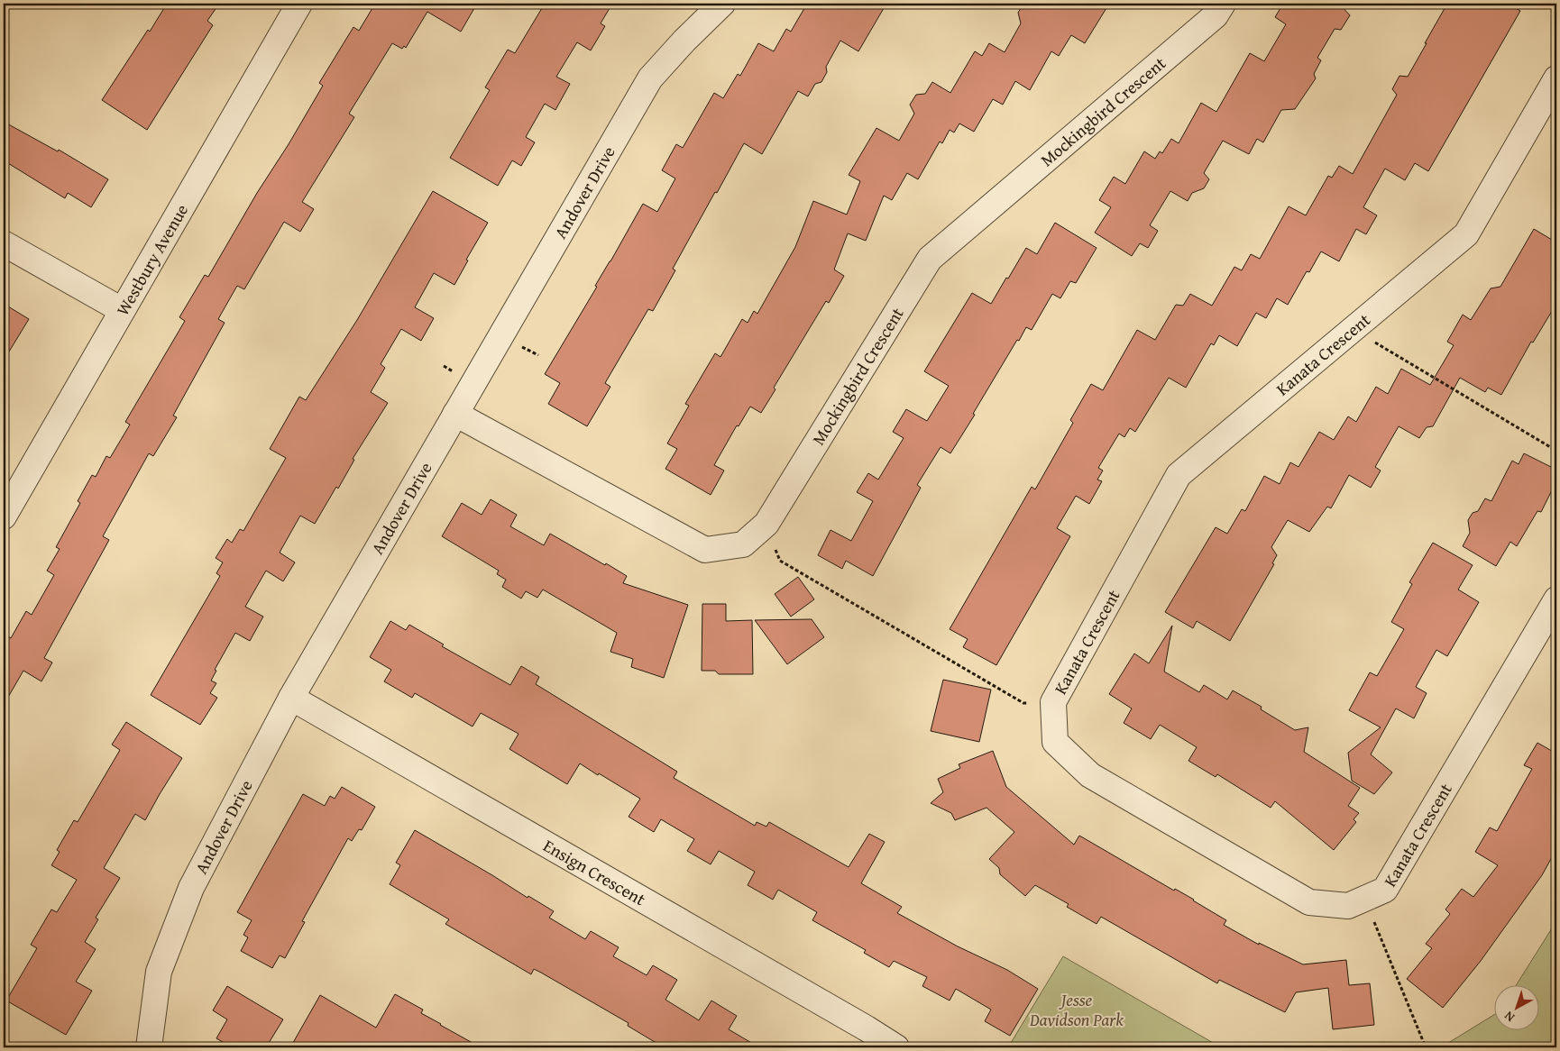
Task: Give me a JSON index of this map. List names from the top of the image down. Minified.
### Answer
{"streets":{"street":["Mockingbird Crescent","Andover Drive","Westbury Avenue","Kanata Crescent","Ensign Crescent"]},"crossings":[["Mockingbird Crescent","Andover Drive"],["Andover Drive","Ensign Crescent"]],"parks":["Jesse Davidson Park"],"north":"bottom left"}
